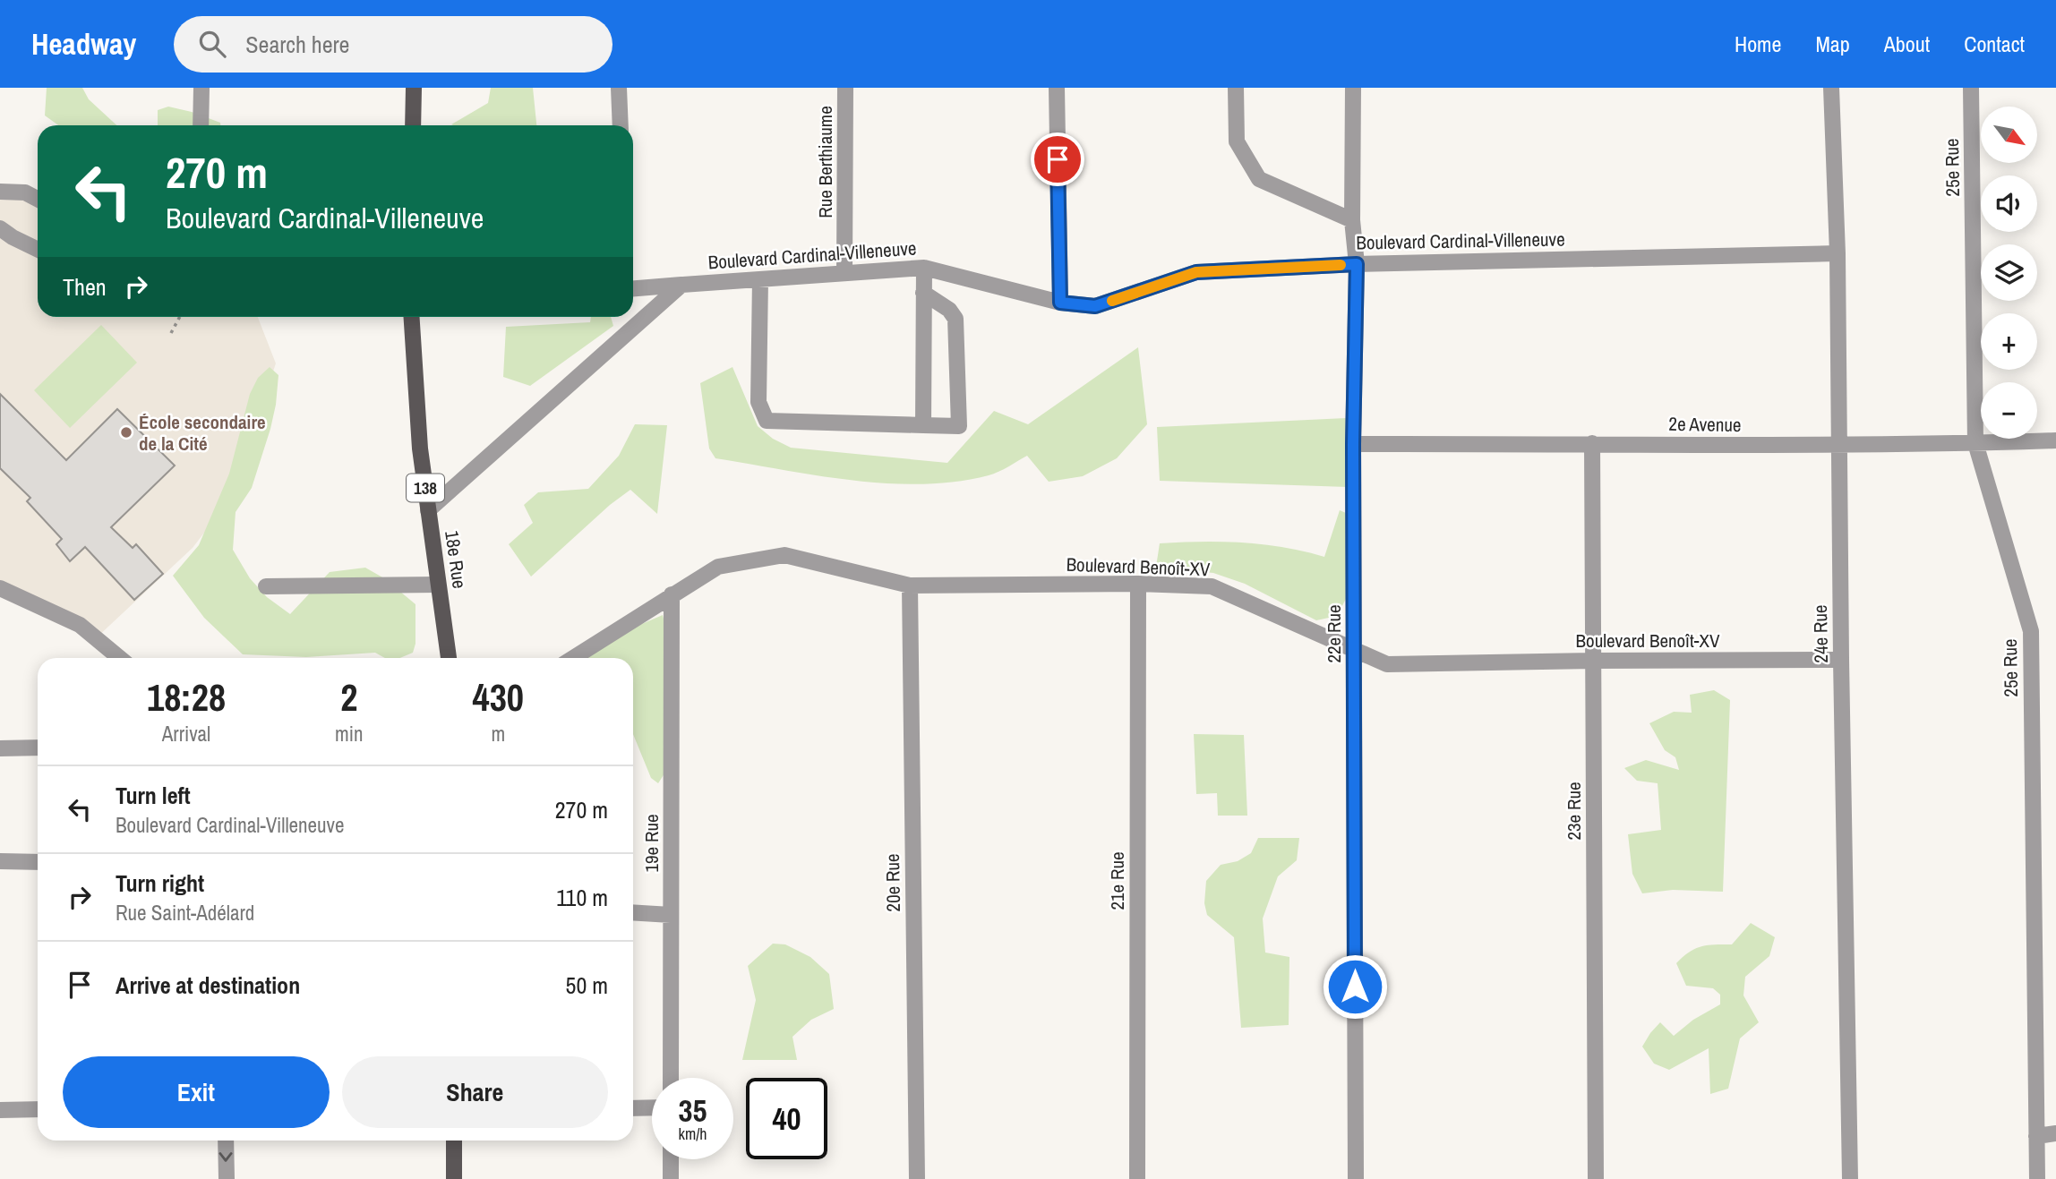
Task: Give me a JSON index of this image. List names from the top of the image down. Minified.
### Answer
{"streets":{"main road":["138","18e Rue"],"street":["Rue Berthiaume","25e Rue","Boulevard Cardinal-Villeneuve","2e Avenue","Boulevard Benoît-XV","22e Rue","24e Rue","23e Rue","19e Rue","21e Rue","20e Rue"]},"crossings":[["Rue Berthiaume","Boulevard Cardinal-Villeneuve"],["25e Rue","2e Avenue"],["Boulevard Cardinal-Villeneuve","22e Rue"],["Boulevard Cardinal-Villeneuve","24e Rue"],["2e Avenue","22e Rue"],["2e Avenue","24e Rue"],["2e Avenue","23e Rue"],["Boulevard Benoît-XV","22e Rue"],["Boulevard Benoît-XV","24e Rue"],["Boulevard Benoît-XV","23e Rue"],["Boulevard Benoît-XV","19e Rue"],["Boulevard Benoît-XV","21e Rue"],["Boulevard Benoît-XV","20e Rue"]],"places":["École secondaire de la Cité"],"north":"bottom right","page":{"header":"Headway","search":"Search here","nav":["Home","Map","About","Contact"],"map_buttons":["+","−"],"turn":["270 m","Boulevard Cardinal-Villeneuve"],"then":"Then","eta":["18:28","Arrival","2","min","430","m"],"list":[{"name":"Turn left","note":"Boulevard Cardinal-Villeneuve","value":"270 m"},{"name":"Turn right","note":"Rue Saint-Adélard","value":"110 m"},{"name":"Arrive at destination","value":"50 m"}],"buttons":["Exit","Share"],"speed":"35 km/h","limit":"40"}}
